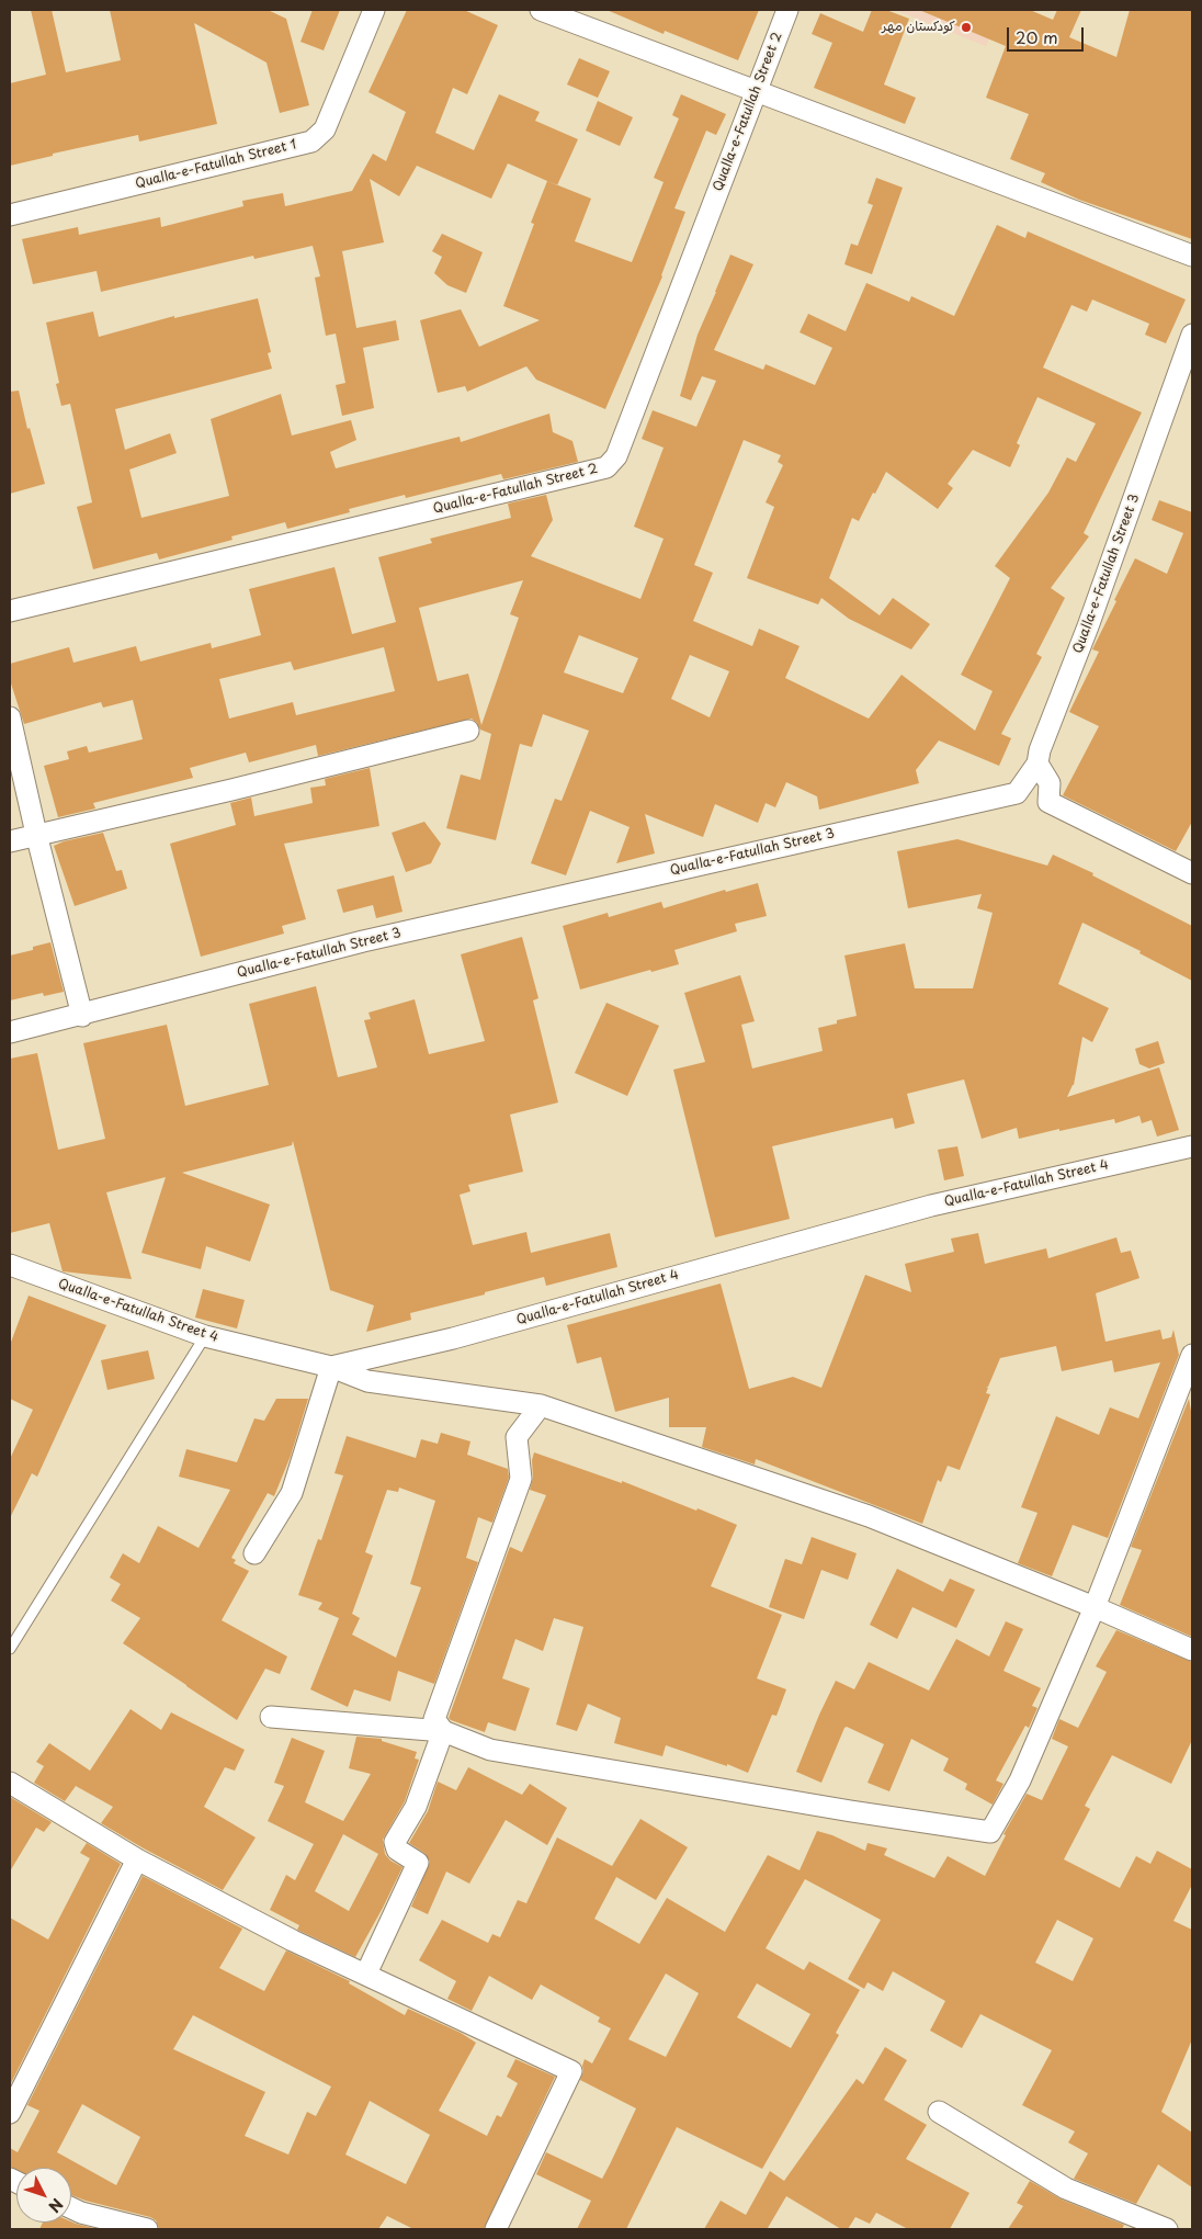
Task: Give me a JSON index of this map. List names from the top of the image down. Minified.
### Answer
{"streets":{"street":["Qualla-e-Fatullah Street 2","Qualla-e-Fatullah Street 1","Qualla-e-Fatullah Street 3","Qualla-e-Fatullah Street 4"]},"places":["کودکستان مهر"],"scale_bar":"20 m","north":"bottom right"}
